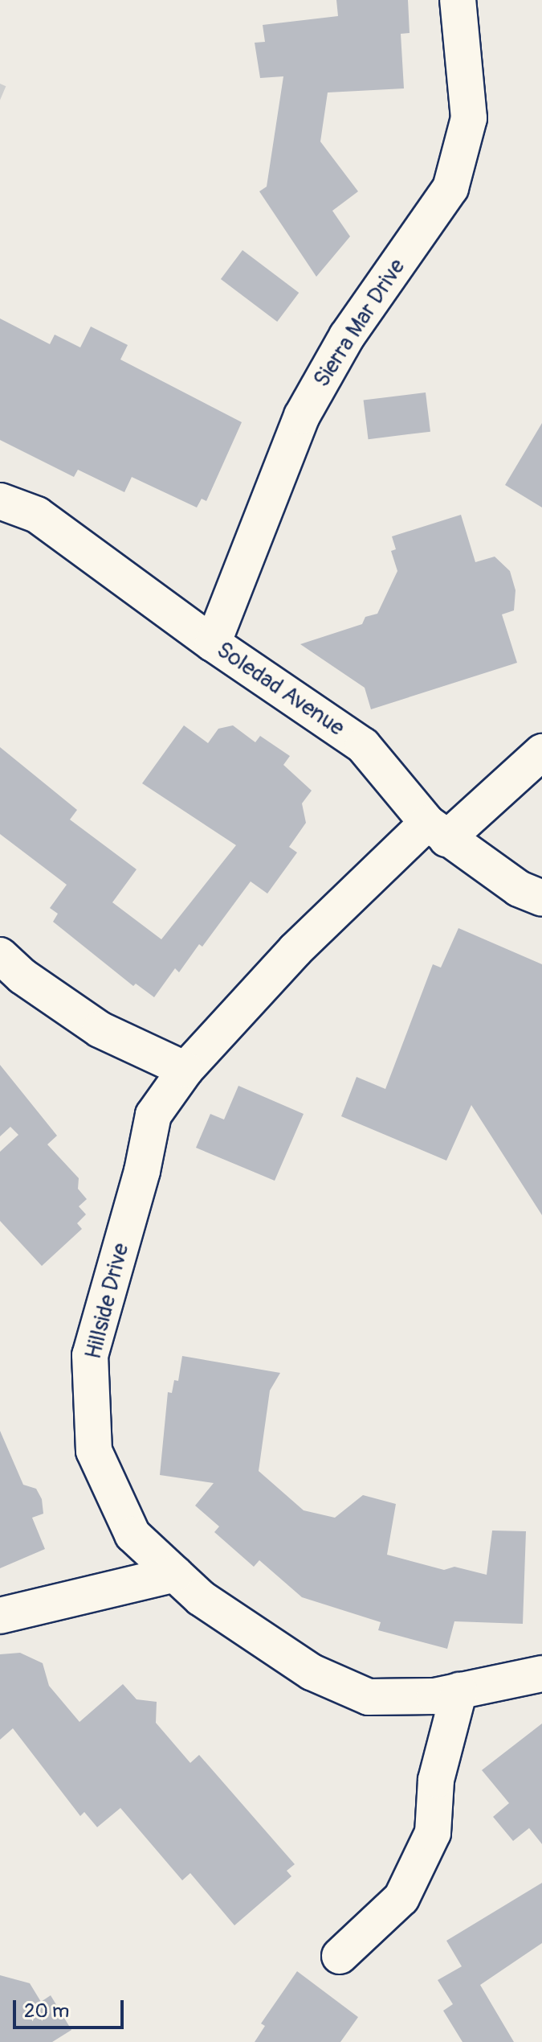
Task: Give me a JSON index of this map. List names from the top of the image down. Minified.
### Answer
{"streets":{"street":["Sierra Mar Drive","Soledad Avenue","Hillside Drive"]},"crossings":[["Sierra Mar Drive","Soledad Avenue"],["Soledad Avenue","Hillside Drive"]],"scale_bar":"20 m"}
